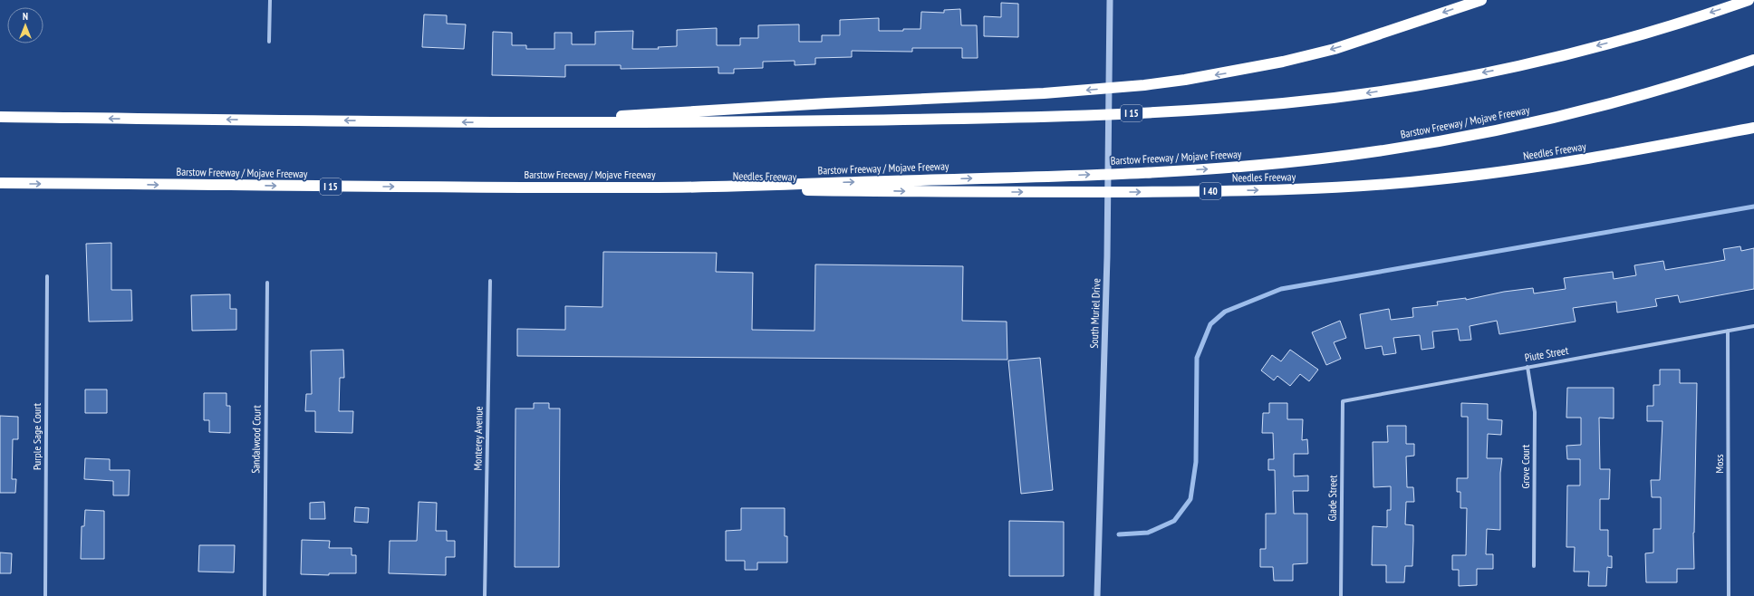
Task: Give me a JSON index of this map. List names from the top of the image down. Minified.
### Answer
{"streets":{"highway":["I 15","Barstow Freeway / Mojave Freeway","Needles Freeway","I 40"],"street":["South Muriel Drive","Piute Street","Purple Sage Court","Monterey Avenue","Sandalwood Court","Moss","Grove Court","Glade Street"]},"crossings":[["Barstow Freeway / Mojave Freeway","Needles Freeway"],["Piute Street","Moss"],["Piute Street","Grove Court"],["Piute Street","Glade Street"]],"north":"top"}
